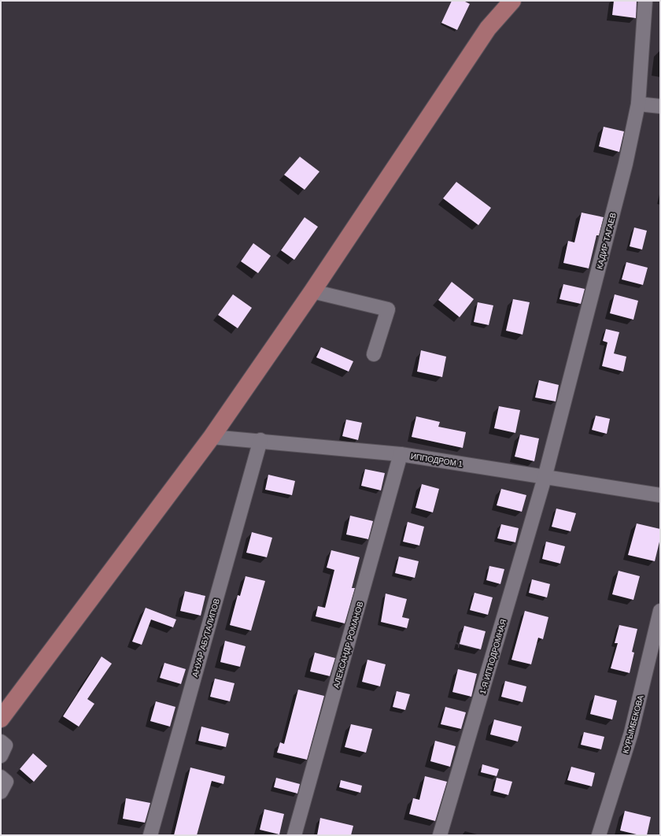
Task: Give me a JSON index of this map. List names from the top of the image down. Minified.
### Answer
{"streets":{"street":["КАДИР ТАГАЕВ","ИППОДРОМ 1","АНУАР АБУТАЛИПОВ","АЛЕКСАНДР РОМАНОВ","1-Я ИППОДРОМНАЯ","КУРЫМБЕКОВА"]},"crossings":[["КАДИР ТАГАЕВ","ИППОДРОМ 1"],["КАДИР ТАГАЕВ","1-Я ИППОДРОМНАЯ"],["ИППОДРОМ 1","АНУАР АБУТАЛИПОВ"],["ИППОДРОМ 1","АЛЕКСАНДР РОМАНОВ"],["ИППОДРОМ 1","1-Я ИППОДРОМНАЯ"]]}
